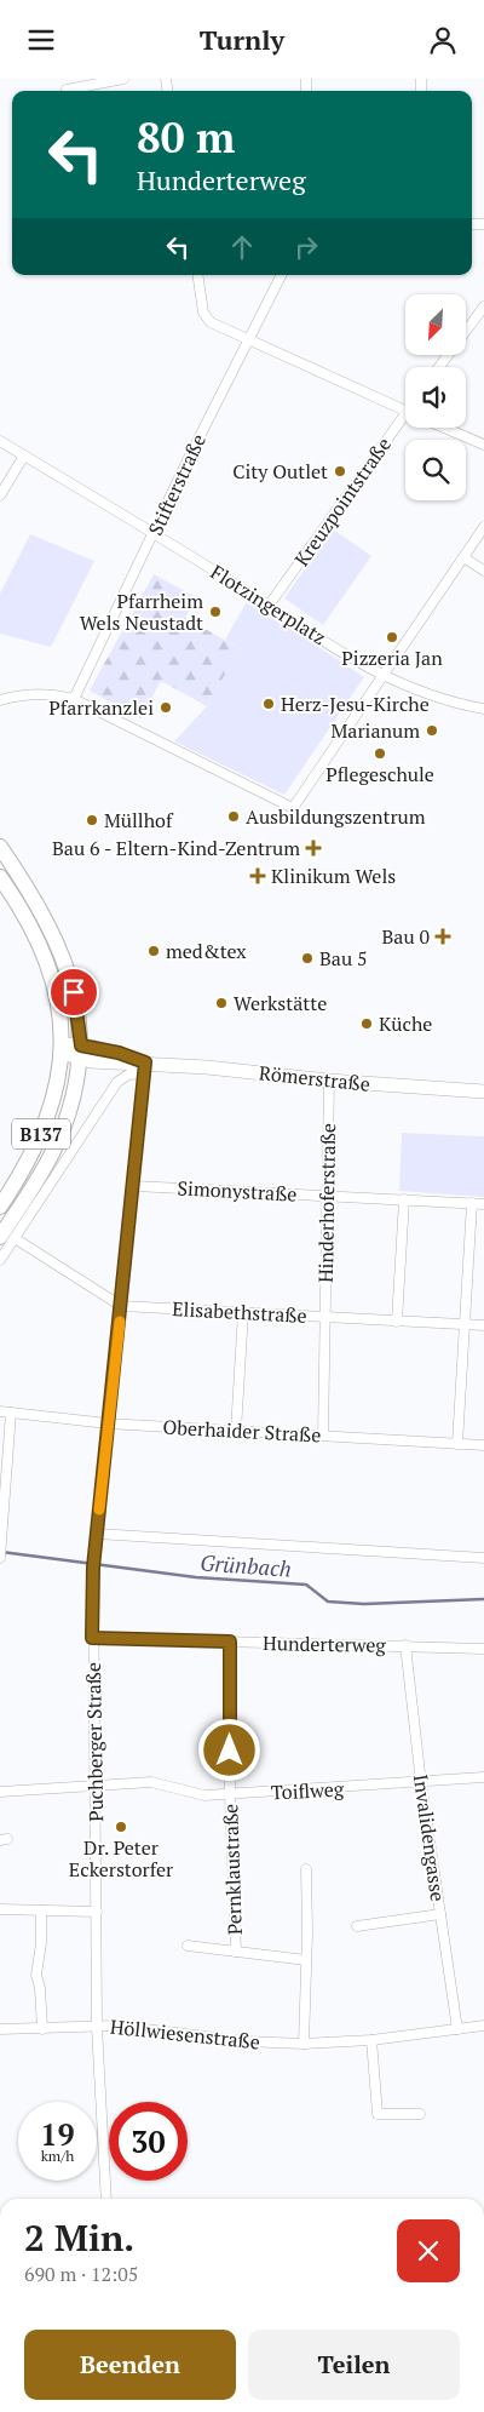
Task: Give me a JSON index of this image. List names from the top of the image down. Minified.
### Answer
{"streets":{"main road":["Römerstraße","B137"],"street":["Stifterstraße","Kreuzpointstraße","Flotzingerplatz","Simonystraße","Hinderhoferstraße","Elisabethstraße","Oberhaider Straße","Hunderterweg","Puchberger Straße","Toiflweg","Invalidengasse","Pernklaustraße","Höllwiesenstraße"]},"crossings":[["Stifterstraße","Flotzingerplatz"],["Kreuzpointstraße","Flotzingerplatz"],["Römerstraße","B137"],["Römerstraße","Hinderhoferstraße"],["Römerstraße","Puchberger Straße"],["B137","Elisabethstraße"],["Simonystraße","Hinderhoferstraße"],["Simonystraße","Puchberger Straße"],["Hinderhoferstraße","Elisabethstraße"],["Hinderhoferstraße","Oberhaider Straße"],["Elisabethstraße","Puchberger Straße"],["Oberhaider Straße","Puchberger Straße"],["Hunderterweg","Puchberger Straße"],["Hunderterweg","Invalidengasse"],["Hunderterweg","Pernklaustraße"],["Puchberger Straße","Toiflweg"],["Puchberger Straße","Höllwiesenstraße"],["Toiflweg","Invalidengasse"],["Toiflweg","Pernklaustraße"],["Invalidengasse","Höllwiesenstraße"]],"water":["Grünbach"],"places":{"other":["City Outlet","Pfarrheim Wels Neustadt","Pizzeria Jan","Herz-Jesu-Kirche","Pfarrkanzlei","Marianum","Pflegeschule","Ausbildungszentrum","Müllhof","med&tex","Bau 5","Werkstätte","Küche","Dr. Peter Eckerstorfer"],"health":["Bau 6 - Eltern-Kind-Zentrum","Klinikum Wels","Bau 0"]},"north":"bottom left","page":{"header":"Turnly","turn":["80 m","Hunderterweg"],"speed":"19 km/h","limit":"30","heading":["2 Min.","690 m · 12:05"],"buttons":["Beenden","Teilen"]}}
